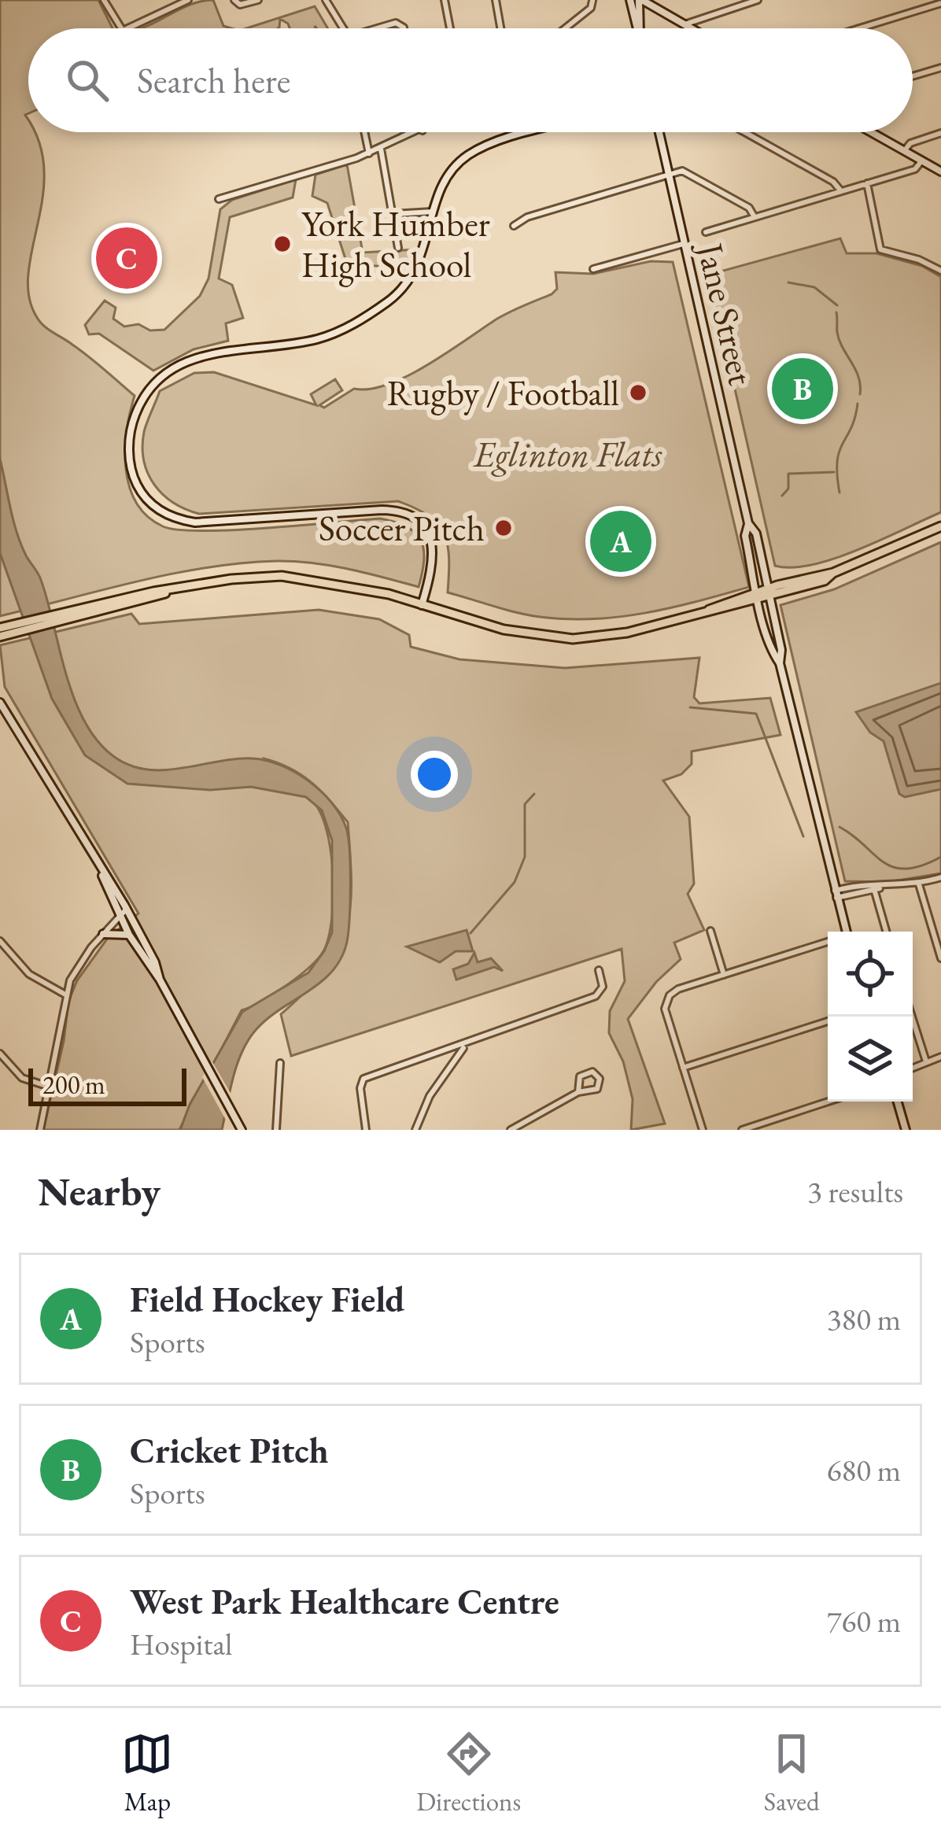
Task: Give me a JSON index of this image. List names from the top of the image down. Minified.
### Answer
{"streets":{"main road":["Jane Street"]},"parks":["Eglinton Flats"],"places":["York Humber High School","Rugby / Football","Soccer Pitch"],"scale_bar":"200 m","page":{"search":"Search here","pins":["C","B","A"],"scale":"200 m","heading":["Nearby","3 results"],"list":[{"mark":"A","name":"Field Hockey Field","note":"Sports","value":"380 m"},{"mark":"B","name":"Cricket Pitch","note":"Sports","value":"680 m"},{"mark":"C","name":"West Park Healthcare Centre","note":"Hospital","value":"760 m"}],"nav":["Map","Directions","Saved"]}}
